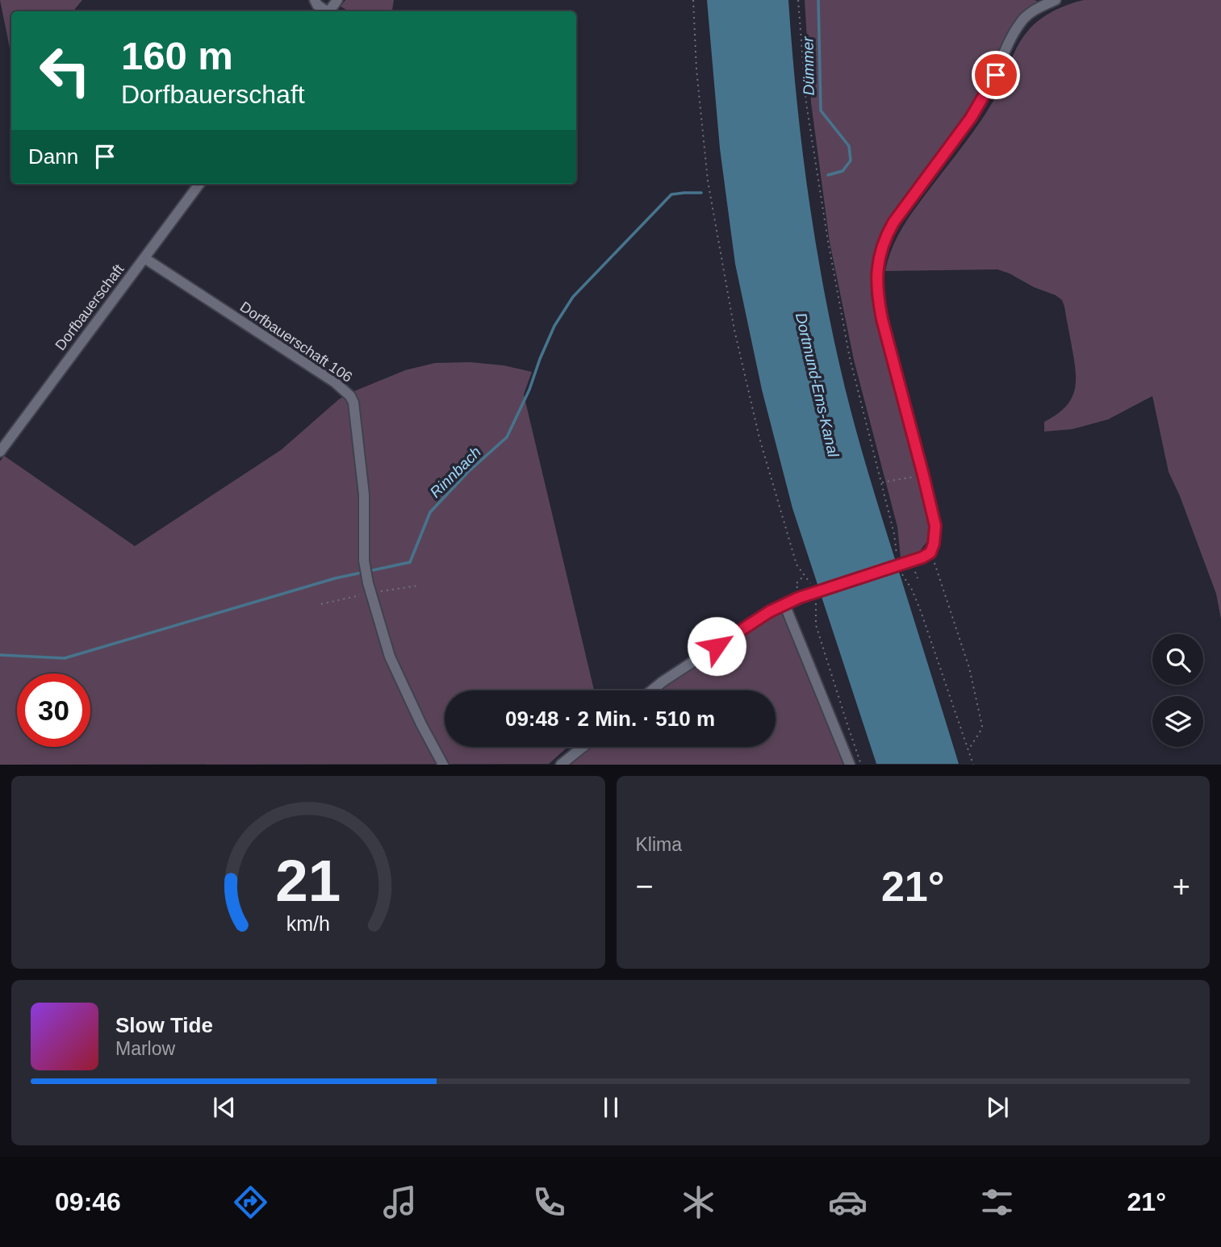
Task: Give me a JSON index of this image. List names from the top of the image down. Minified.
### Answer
{"streets":{"street":["Dorfbauerschaft","Dorfbauerschaft 106"]},"crossings":[["Dorfbauerschaft","Dorfbauerschaft 106"]],"water":["Dümmer","Dortmund-Ems-Kanal","Rinnbach"],"page":{"turn":["160 m","Dorfbauerschaft"],"then":"Dann","limit":"30","trip":"09:48 · 2 Min. · 510 m","tile":"Klima","heat":["−","21°","+"],"song":["Slow Tide","Marlow"],"tabs":["09:46","21°"],"gauge":["21","km/h"]}}
